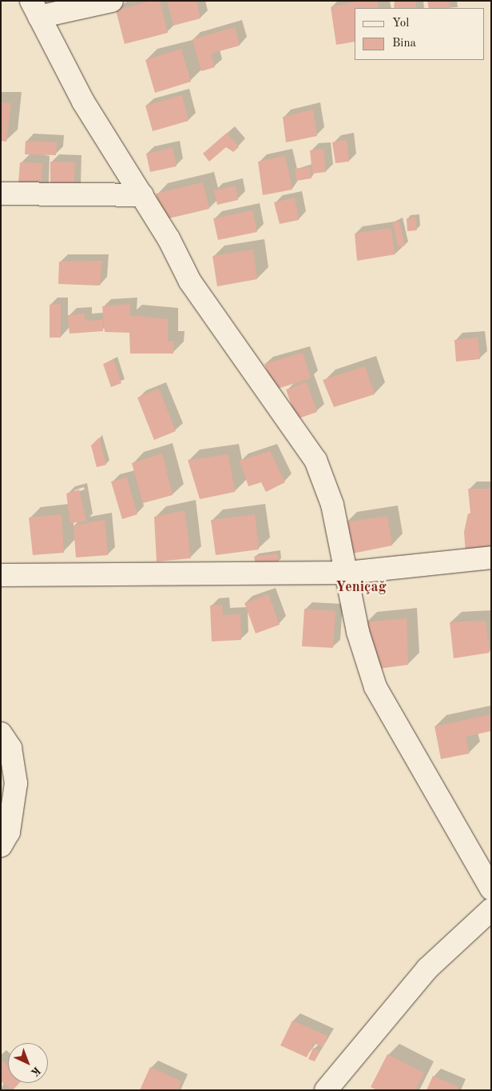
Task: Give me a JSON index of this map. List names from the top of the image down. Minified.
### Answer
{"districts":["Yeniçağ"],"legend":["Yol","Bina"],"north":"bottom right"}
